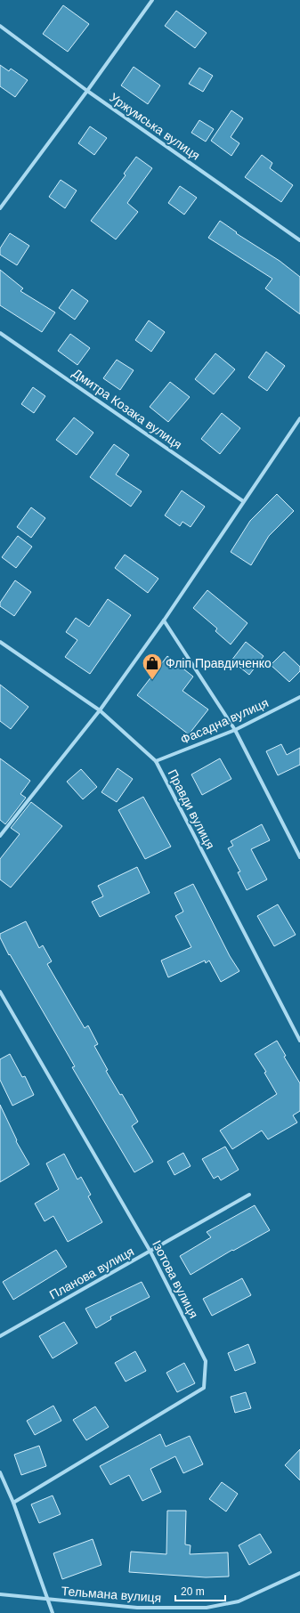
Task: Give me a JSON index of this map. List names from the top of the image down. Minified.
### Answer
{"streets":{"street":["Уржумська вулиця","Дмитра Козака вулиця","Фасадна вулиця","Правди вулиця","Планова вулиця","Ізотова вулиця","Тельмана вулиця"]},"crossings":[["Фасадна вулиця","Правди вулиця"],["Планова вулиця","Ізотова вулиця"]],"places":{"shop":["Фліп Правдиченко"]},"scale_bar":"20 m"}
